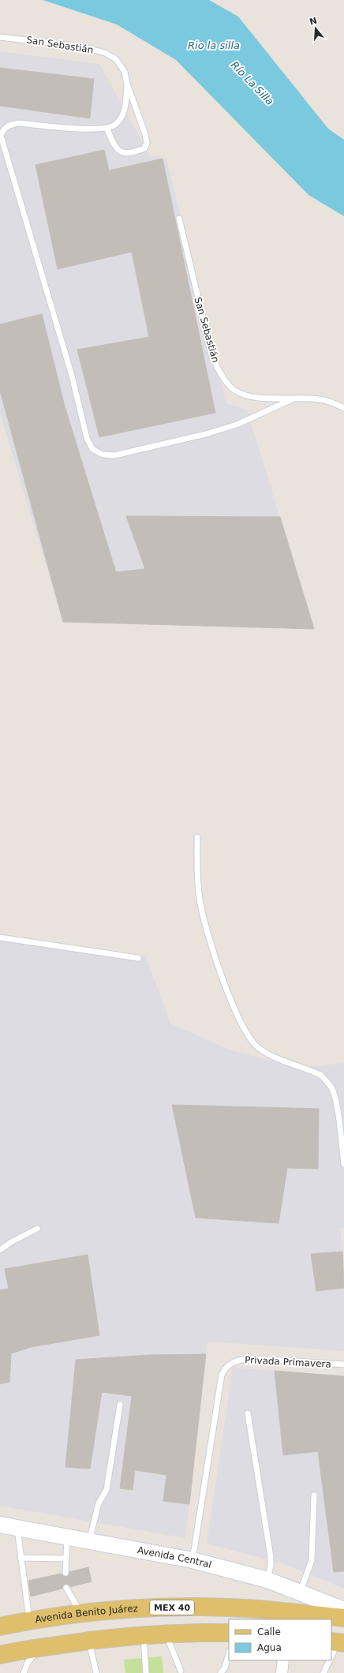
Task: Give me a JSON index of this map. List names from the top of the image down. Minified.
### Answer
{"streets":{"main road":["Avenida Central","MEX 40","Avenida Benito Juárez"],"lane":["San Sebastián","Privada Primavera"]},"crossings":[["Privada Primavera","Avenida Central"]],"water":["Rio la silla","Río La Silla"],"legend":["Calle","Agua"],"north":"top"}
